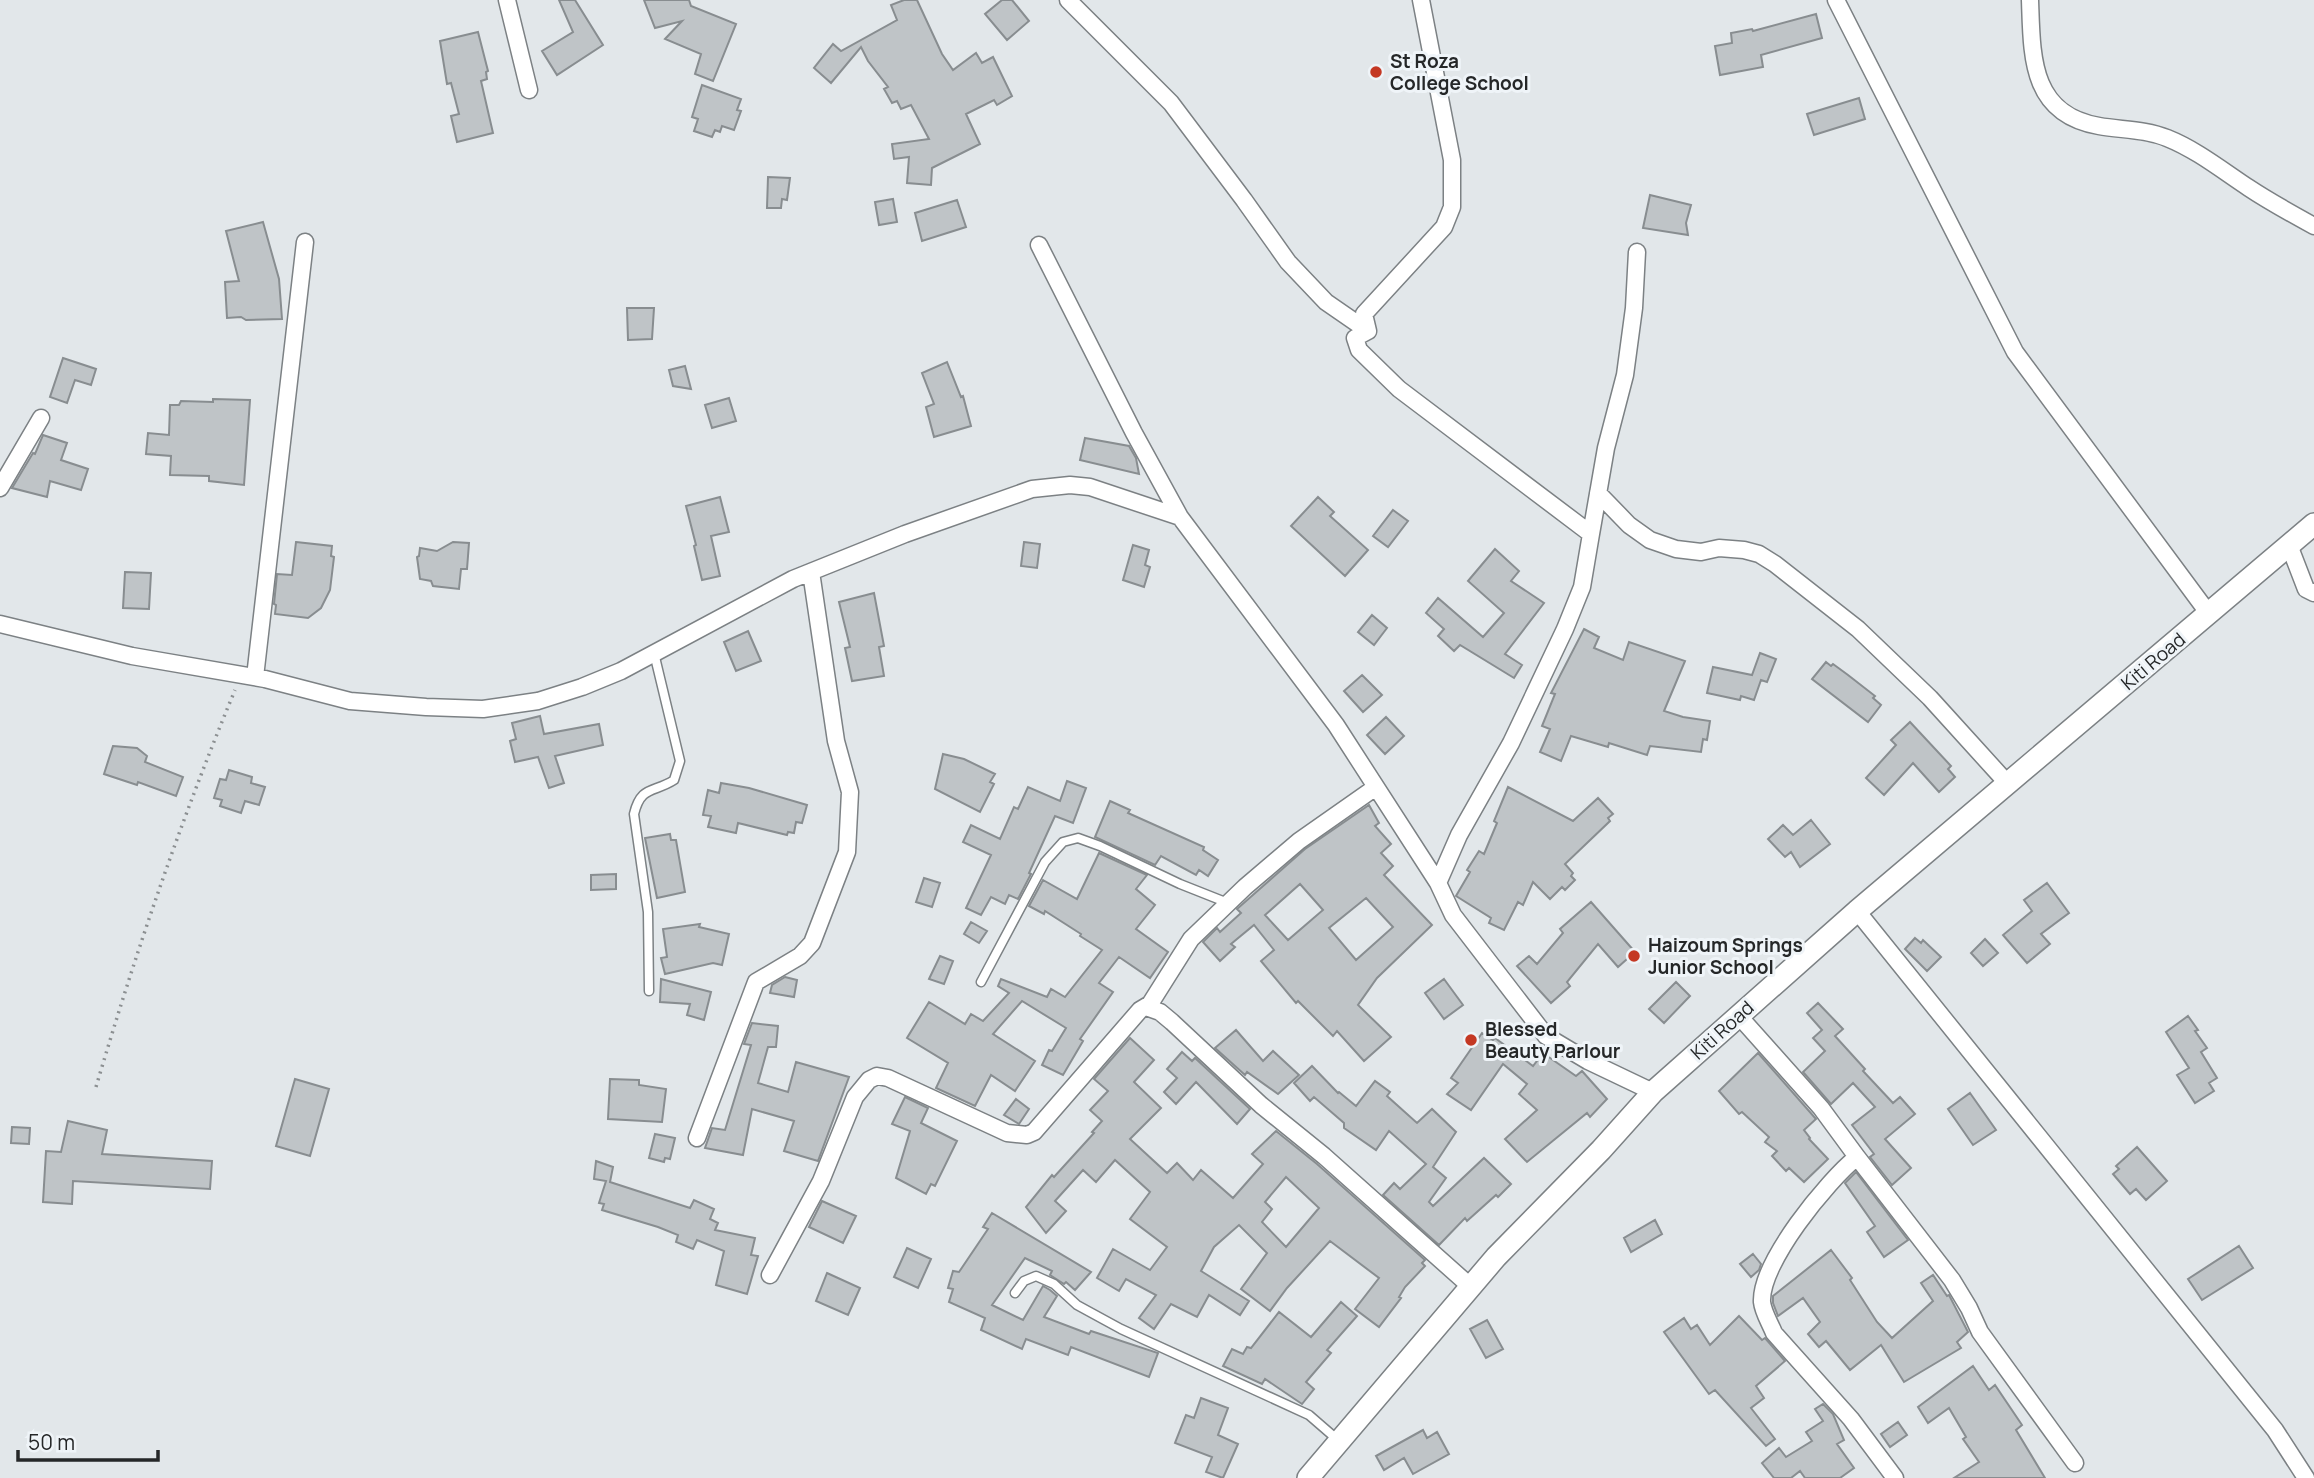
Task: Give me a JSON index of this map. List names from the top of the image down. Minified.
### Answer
{"streets":{"street":["Kiti Road"]},"places":["St Roza College School","Haizoum Springs Junior School","Blessed Beauty Parlour"],"scale_bar":"50 m"}
